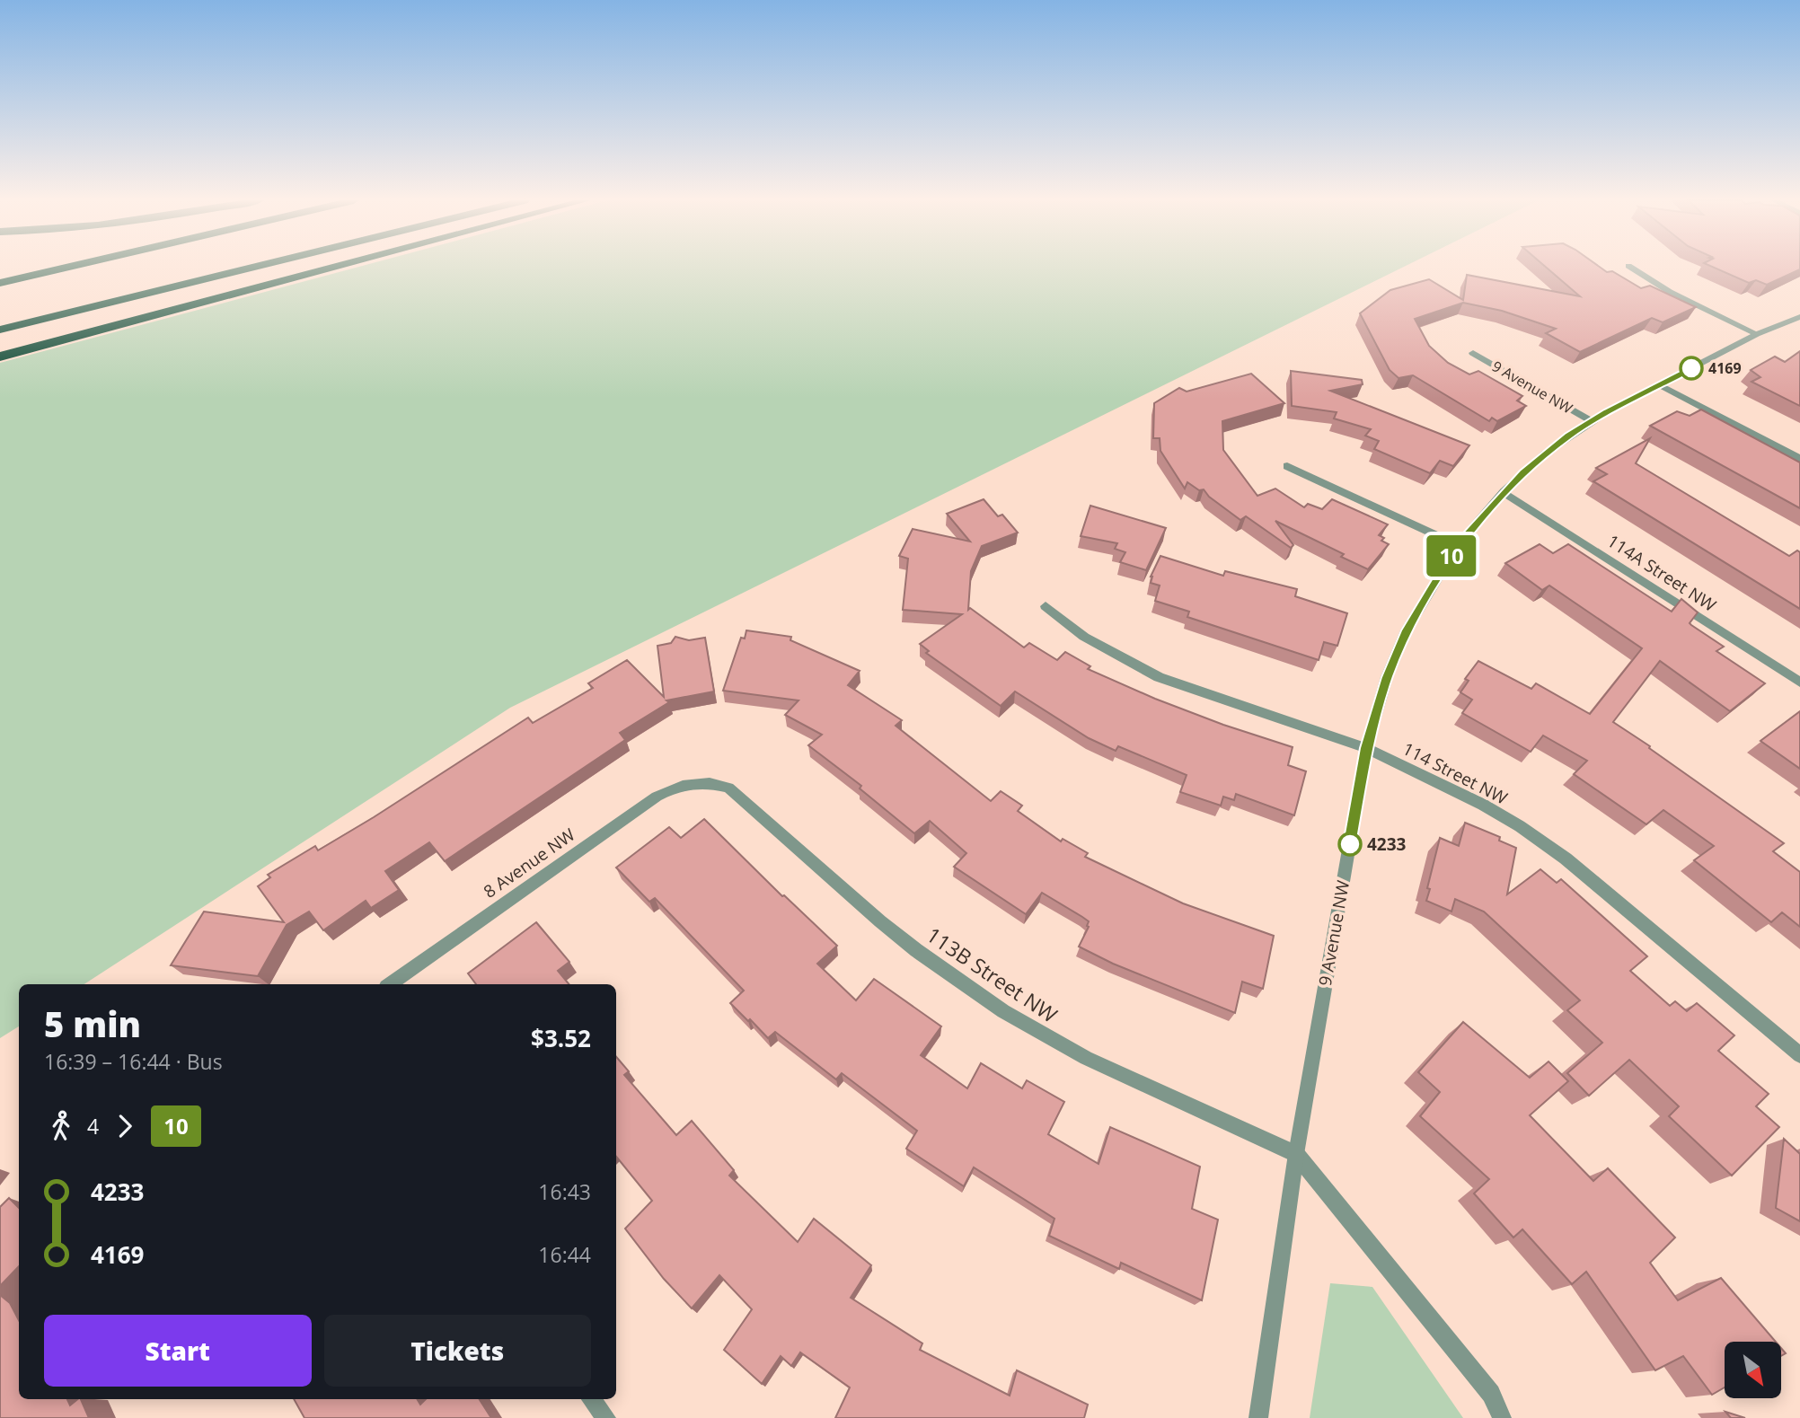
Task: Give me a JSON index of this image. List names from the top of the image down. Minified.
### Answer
{"streets":{"street":["9 Avenue NW","114A Street NW","114 Street NW","8 Avenue NW","113B Street NW"]},"crossings":[["9 Avenue NW","114A Street NW"],["9 Avenue NW","114 Street NW"],["9 Avenue NW","113B Street NW"],["8 Avenue NW","113B Street NW"]],"places":["4169","4233"],"lines":["bus line 10"],"north":"bottom right","page":{"on_map":"10","heading":["5 min","16:39 – 16:44 · Bus","$3.52"],"legs":["4","10"],"list":[{"name":"4233","value":"16:43"},{"name":"4169","value":"16:44"}],"buttons":["Start","Tickets"]}}
